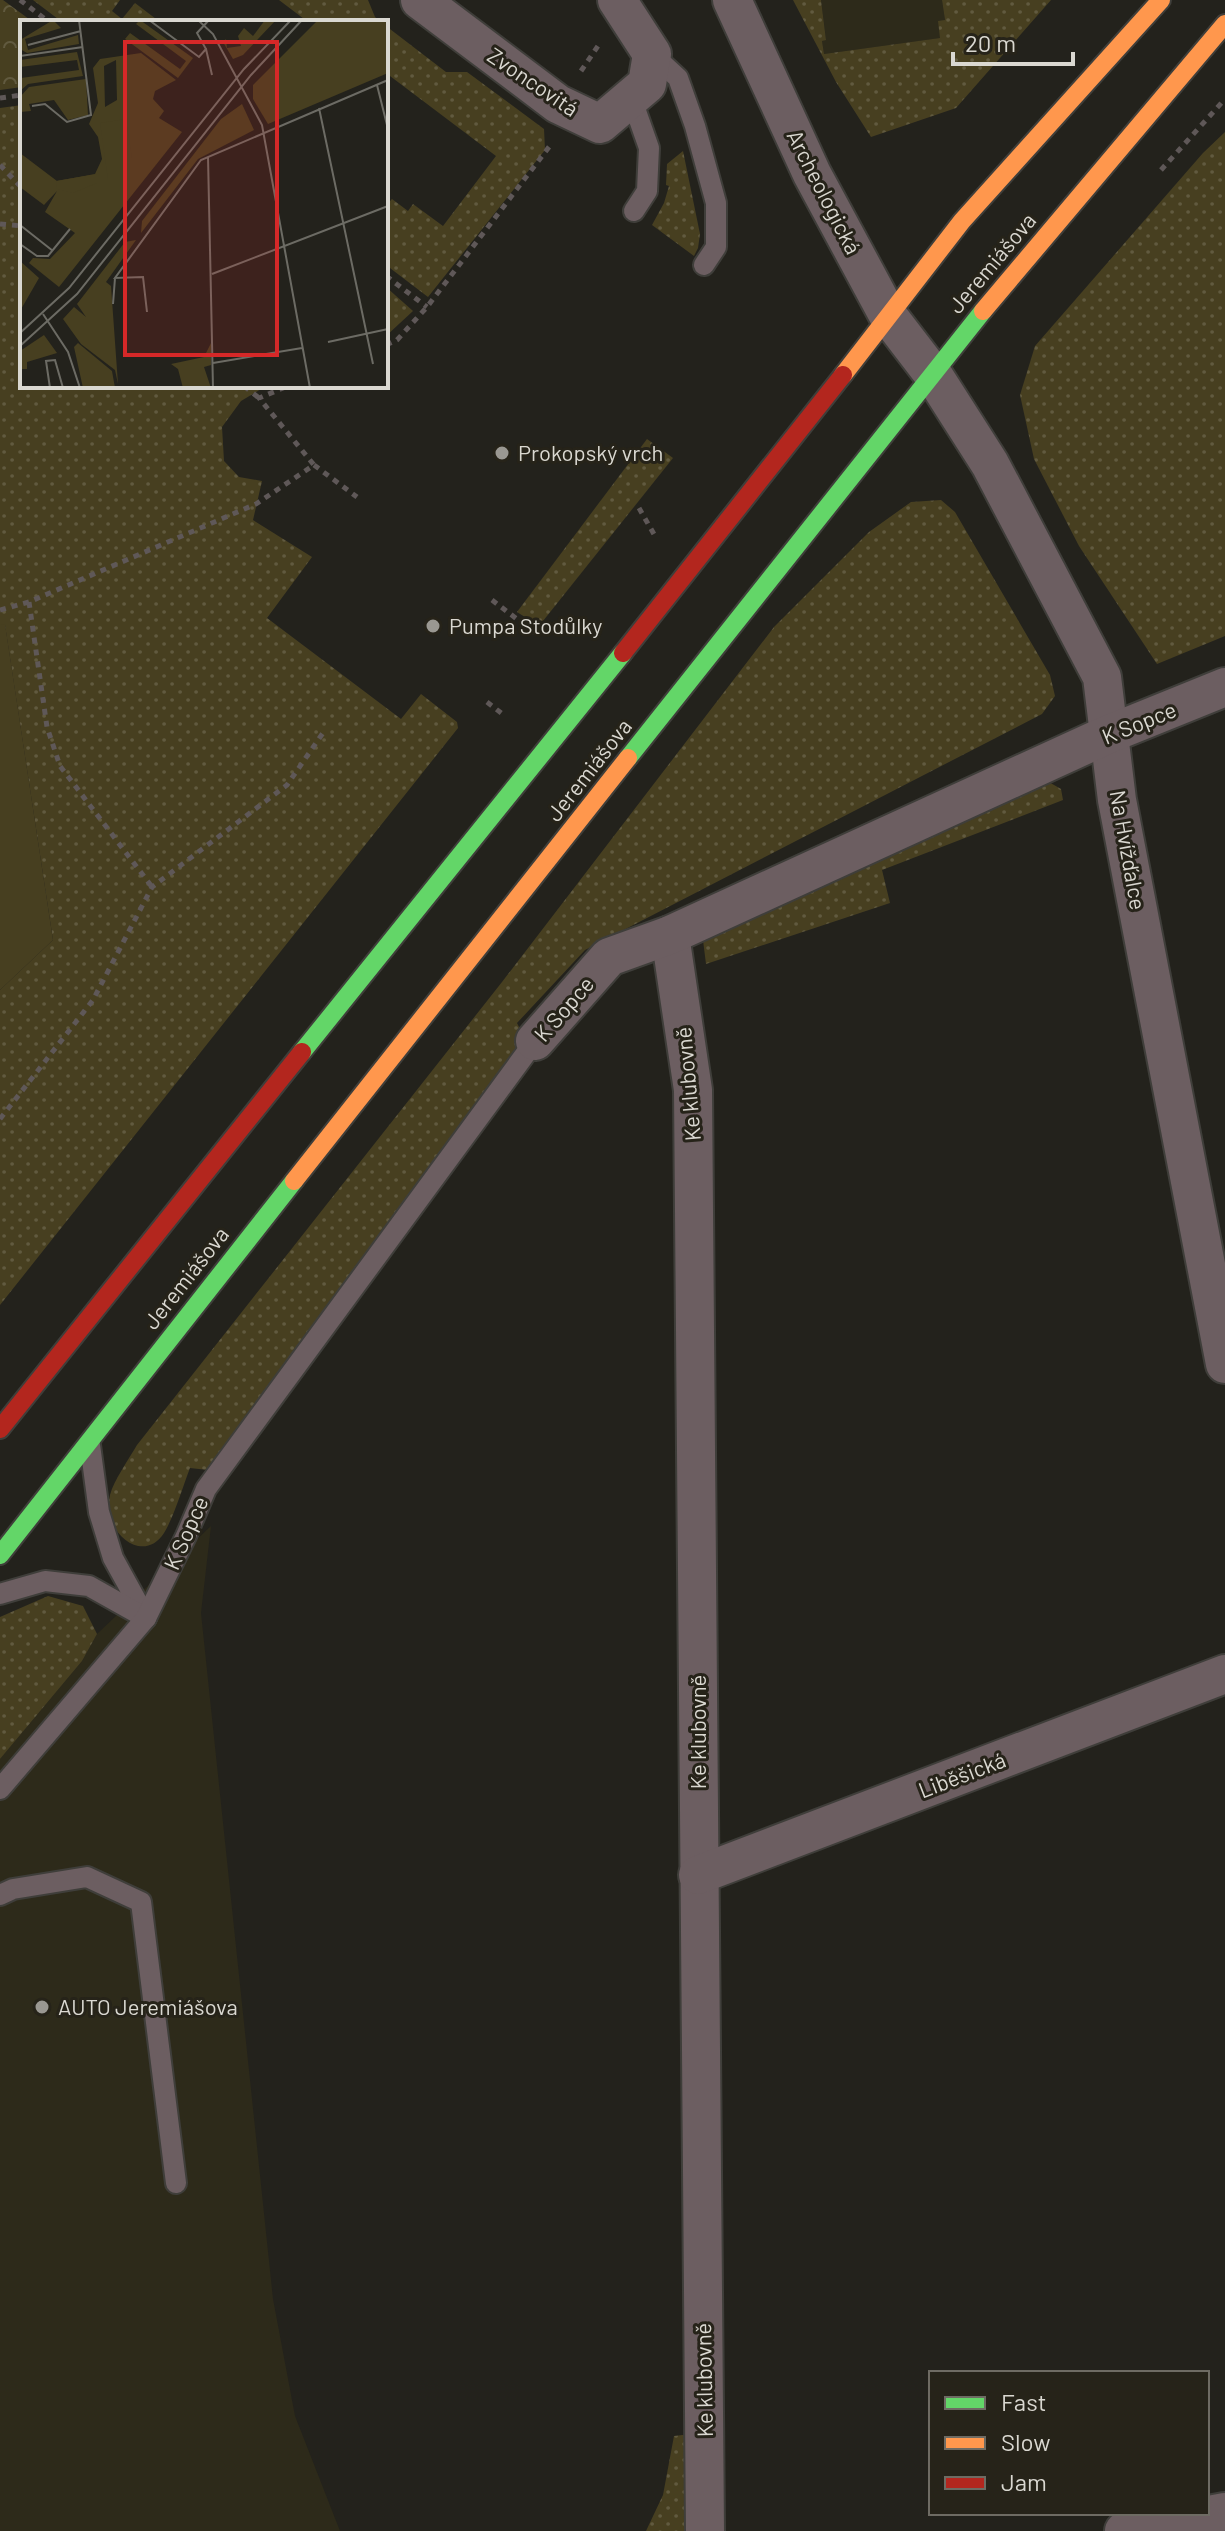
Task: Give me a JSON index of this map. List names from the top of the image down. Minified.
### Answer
{"streets":{"main road":["Jeremiášova"],"street":["Zvoncovitá","Archeologická","K Sopce","Na Hvížďalce","Ke klubovně","Liběšická"]},"crossings":[["Archeologická","Jeremiášova"],["Archeologická","Na Hvížďalce"],["Jeremiášova","Na Hvížďalce"],["K Sopce","Na Hvížďalce"],["K Sopce","Ke klubovně"],["Ke klubovně","Liběšická"]],"places":["Prokopský vrch","Pumpa Stodůlky","AUTO Jeremiášova"],"legend":["Fast","Slow","Jam"],"scale_bar":"20 m"}
